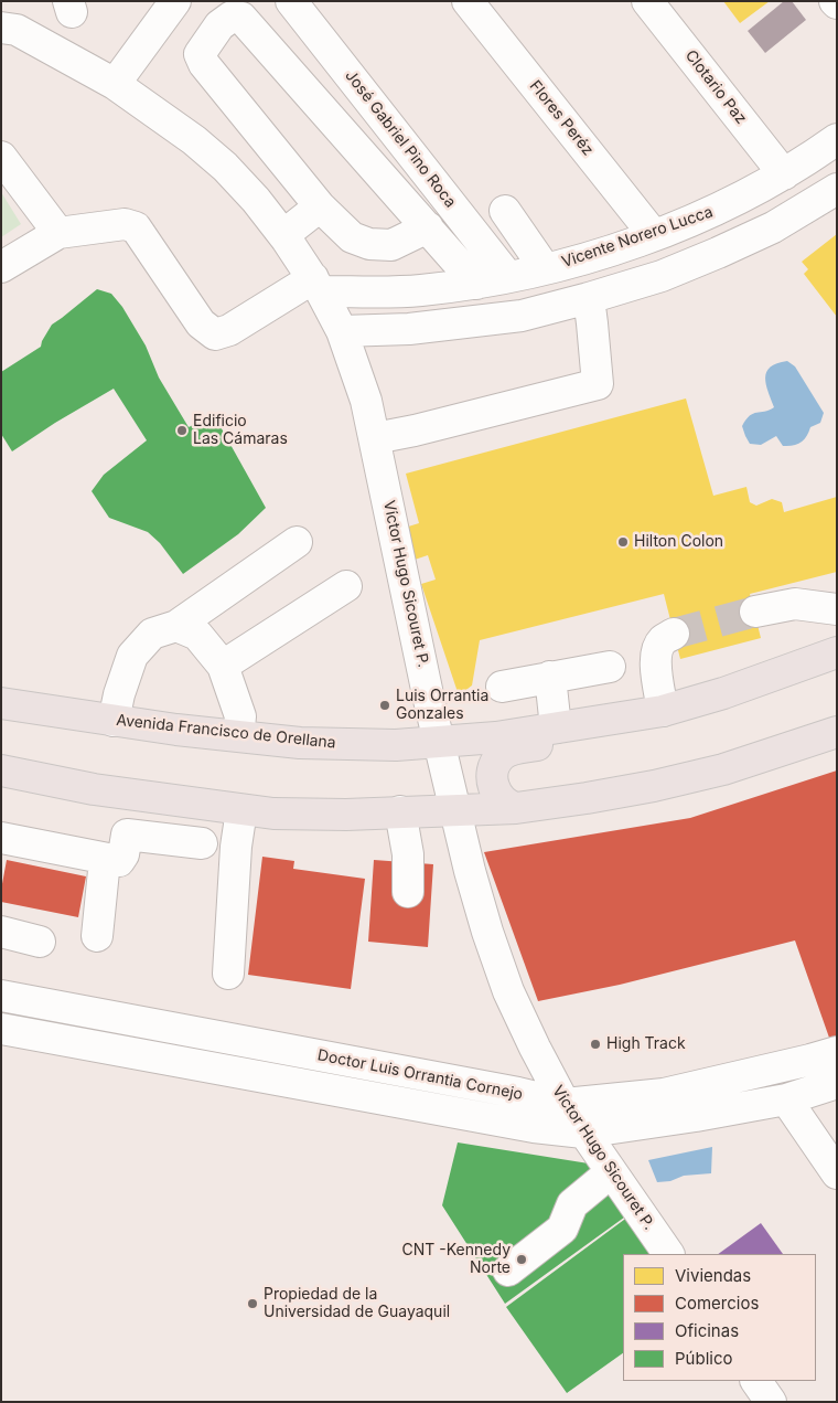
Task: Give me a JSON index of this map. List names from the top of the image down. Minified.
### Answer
{"streets":{"main road":["Avenida Francisco de Orellana"],"street":["Clotario Paz","Flores Peréz","José Gabriel Pino Roca","Vicente Norero Lucca","Víctor Hugo Sicouret P.","Doctor Luis Orrantia Cornejo"]},"crossings":[["Clotario Paz","Vicente Norero Lucca"],["Flores Peréz","Vicente Norero Lucca"],["José Gabriel Pino Roca","Vicente Norero Lucca"],["Vicente Norero Lucca","Víctor Hugo Sicouret P."],["Víctor Hugo Sicouret P.","Avenida Francisco de Orellana"],["Víctor Hugo Sicouret P.","Doctor Luis Orrantia Cornejo"]],"places":["Edificio Las Cámaras","Hilton Colon","Luis Orrantia Gonzales","High Track","CNT -Kennedy Norte","Propiedad de la Universidad de Guayaquil"],"legend":["Viviendas","Comercios","Oficinas","Público"]}
